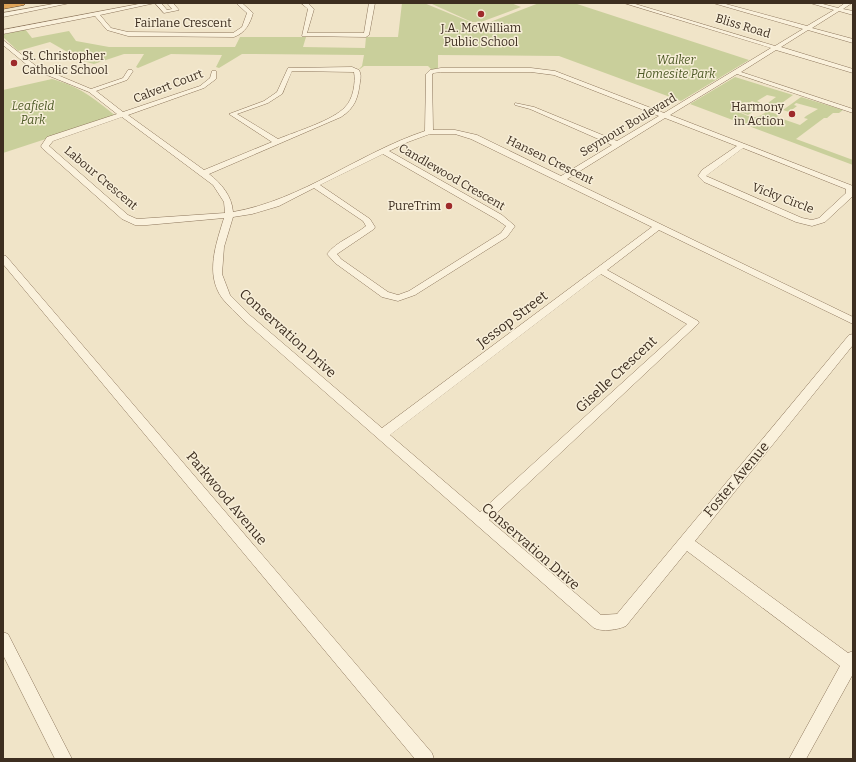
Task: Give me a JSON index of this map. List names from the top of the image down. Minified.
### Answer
{"streets":{"street":["Fairlane Crescent","Bliss Road","Calvert Court","Seymour Boulevard","Hansen Crescent","Candlewood Crescent","Labour Crescent","Vicky Circle","Jessop Street","Conservation Drive","Giselle Crescent","Foster Avenue","Parkwood Avenue"]},"crossings":[["Bliss Road","Seymour Boulevard"],["Calvert Court","Labour Crescent"],["Calvert Court","Conservation Drive"],["Seymour Boulevard","Hansen Crescent"],["Seymour Boulevard","Vicky Circle"],["Hansen Crescent","Candlewood Crescent"],["Hansen Crescent","Labour Crescent"],["Hansen Crescent","Vicky Circle"],["Hansen Crescent","Jessop Street"],["Hansen Crescent","Conservation Drive"],["Labour Crescent","Conservation Drive"],["Jessop Street","Conservation Drive"],["Jessop Street","Giselle Crescent"],["Conservation Drive","Giselle Crescent"],["Conservation Drive","Foster Avenue"]],"parks":["Walker Homesite Park","Leafield Park"],"places":["J.A. McWilliam Public School","St. Christopher Catholic School","Harmony in Action","PureTrim"]}
